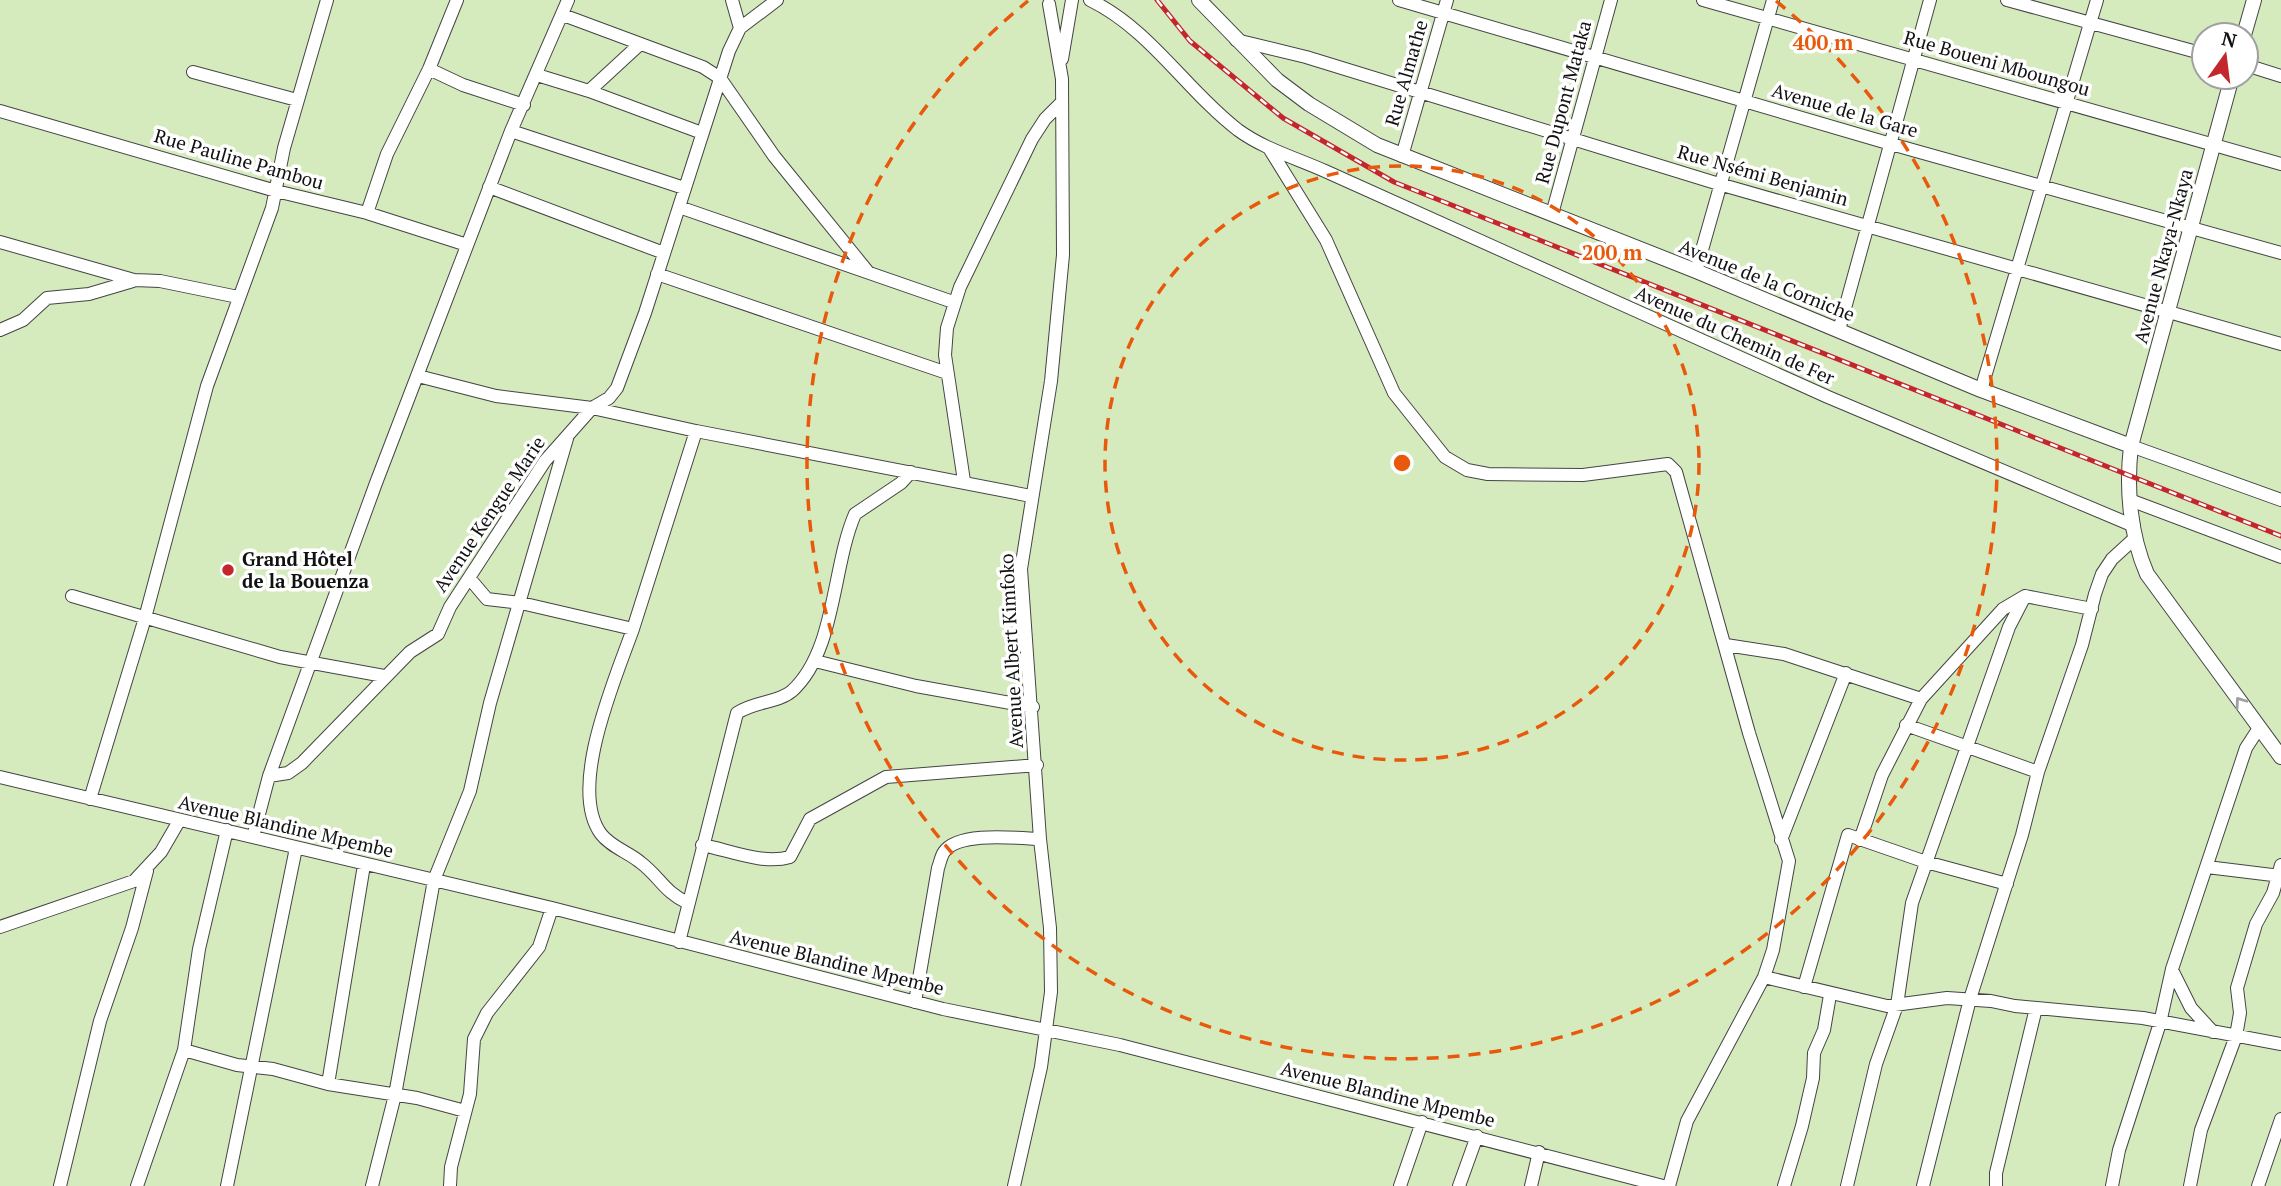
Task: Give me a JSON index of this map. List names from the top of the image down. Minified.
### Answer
{"streets":{"street":["Rue Boueni Mboungou","Rue Almathe","Rue Dupont Mataka","Avenue de la Gare","Rue Pauline Pambou","Rue Nsémi Benjamin","Avenue Nkaya-Nkaya","Avenue de la Corniche","Avenue du Chemin de Fer","Avenue Kengue Marie","Avenue Albert Kimfoko","Avenue Blandine Mpembe"]},"crossings":[["Rue Boueni Mboungou","Avenue Nkaya-Nkaya"],["Rue Almathe","Avenue de la Gare"],["Rue Almathe","Rue Nsémi Benjamin"],["Rue Almathe","Avenue de la Corniche"],["Rue Dupont Mataka","Avenue de la Gare"],["Rue Dupont Mataka","Rue Nsémi Benjamin"],["Rue Dupont Mataka","Avenue de la Corniche"],["Avenue de la Gare","Avenue Nkaya-Nkaya"],["Rue Nsémi Benjamin","Avenue Nkaya-Nkaya"],["Rue Nsémi Benjamin","Avenue de la Corniche"],["Avenue Nkaya-Nkaya","Avenue de la Corniche"],["Avenue Nkaya-Nkaya","Avenue du Chemin de Fer"],["Avenue Albert Kimfoko","Avenue Blandine Mpembe"]],"places":["Grand Hôtel de la Bouenza"],"north":"top","rings":["400 m","200 m"]}
